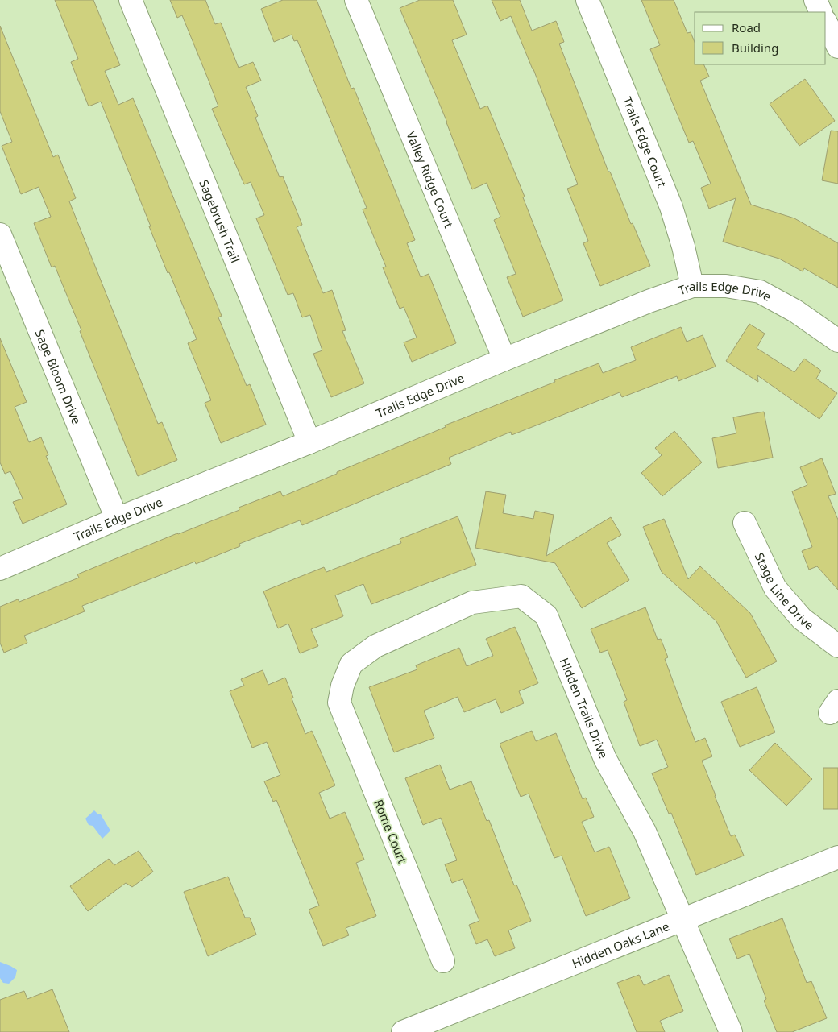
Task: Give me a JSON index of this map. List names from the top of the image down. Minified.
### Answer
{"streets":{"street":["Trails Edge Court","Valley Ridge Court","Sagebrush Trail","Trails Edge Drive","Sage Bloom Drive","Stage Line Drive","Hidden Trails Drive","Rome Court","Hidden Oaks Lane"]},"crossings":[["Trails Edge Court","Trails Edge Drive"],["Valley Ridge Court","Trails Edge Drive"],["Sagebrush Trail","Trails Edge Drive"],["Trails Edge Drive","Sage Bloom Drive"],["Hidden Trails Drive","Rome Court"],["Hidden Trails Drive","Hidden Oaks Lane"]],"legend":["Road","Building"]}
